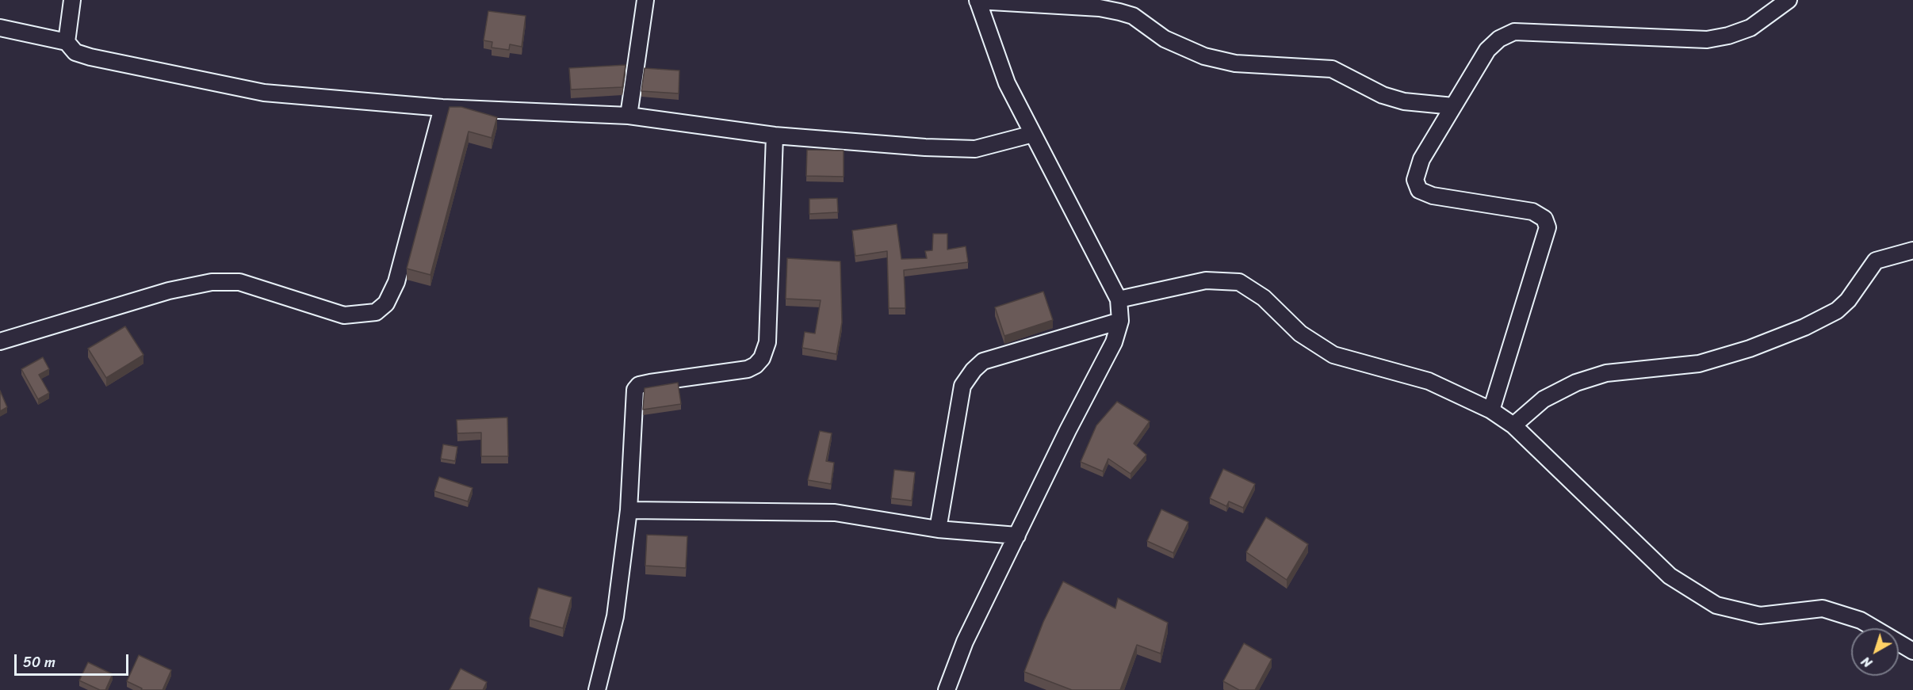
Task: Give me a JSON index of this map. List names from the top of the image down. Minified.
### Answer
{"scale_bar":"50 m","north":"bottom left"}
